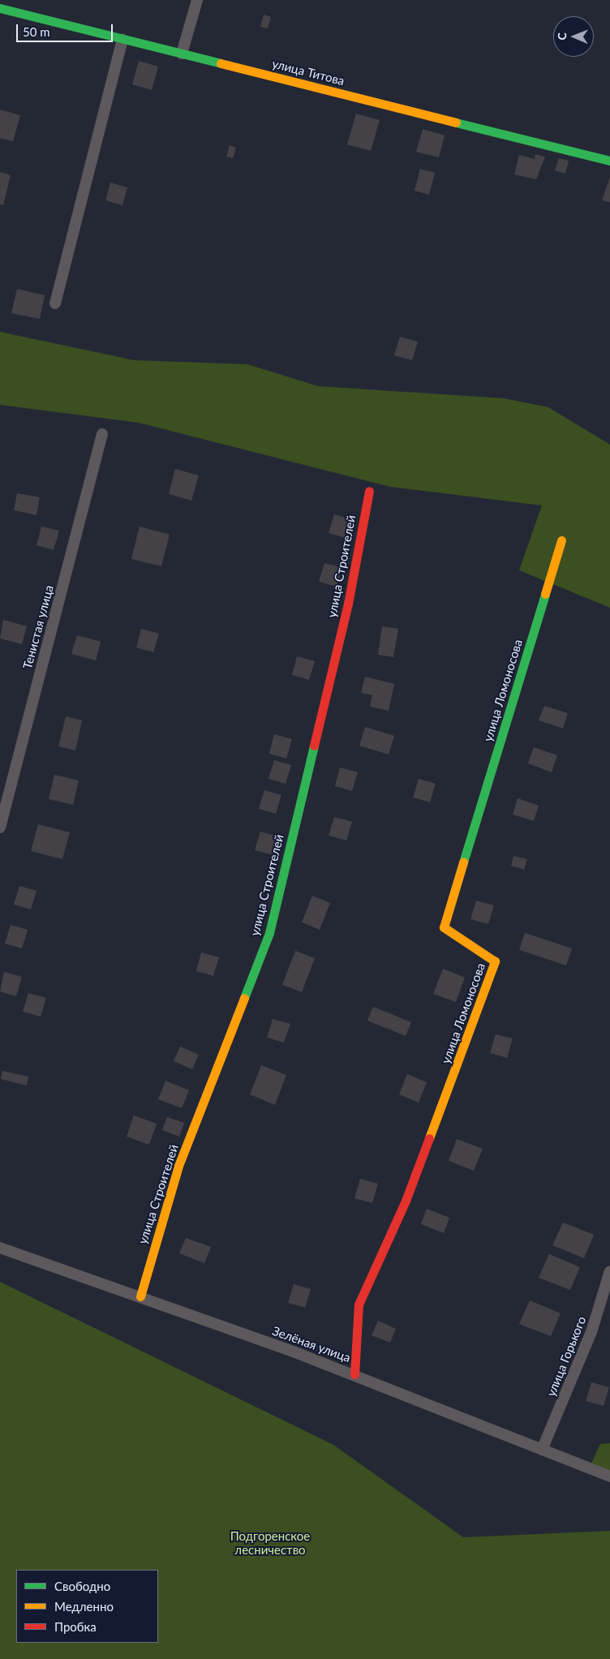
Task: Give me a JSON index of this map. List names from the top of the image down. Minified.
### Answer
{"streets":{"street":["улица Титова","улица Строителей","Тенистая улица","улица Ломоносова","Зелёная улица","улица Горького"]},"crossings":[["улица Строителей","Зелёная улица"],["улица Ломоносова","Зелёная улица"],["Зелёная улица","улица Горького"]],"parks":["Подгоренское лесничество"],"legend":["Свободно","Медленно","Пробка"],"scale_bar":"50 m","north":"left"}
